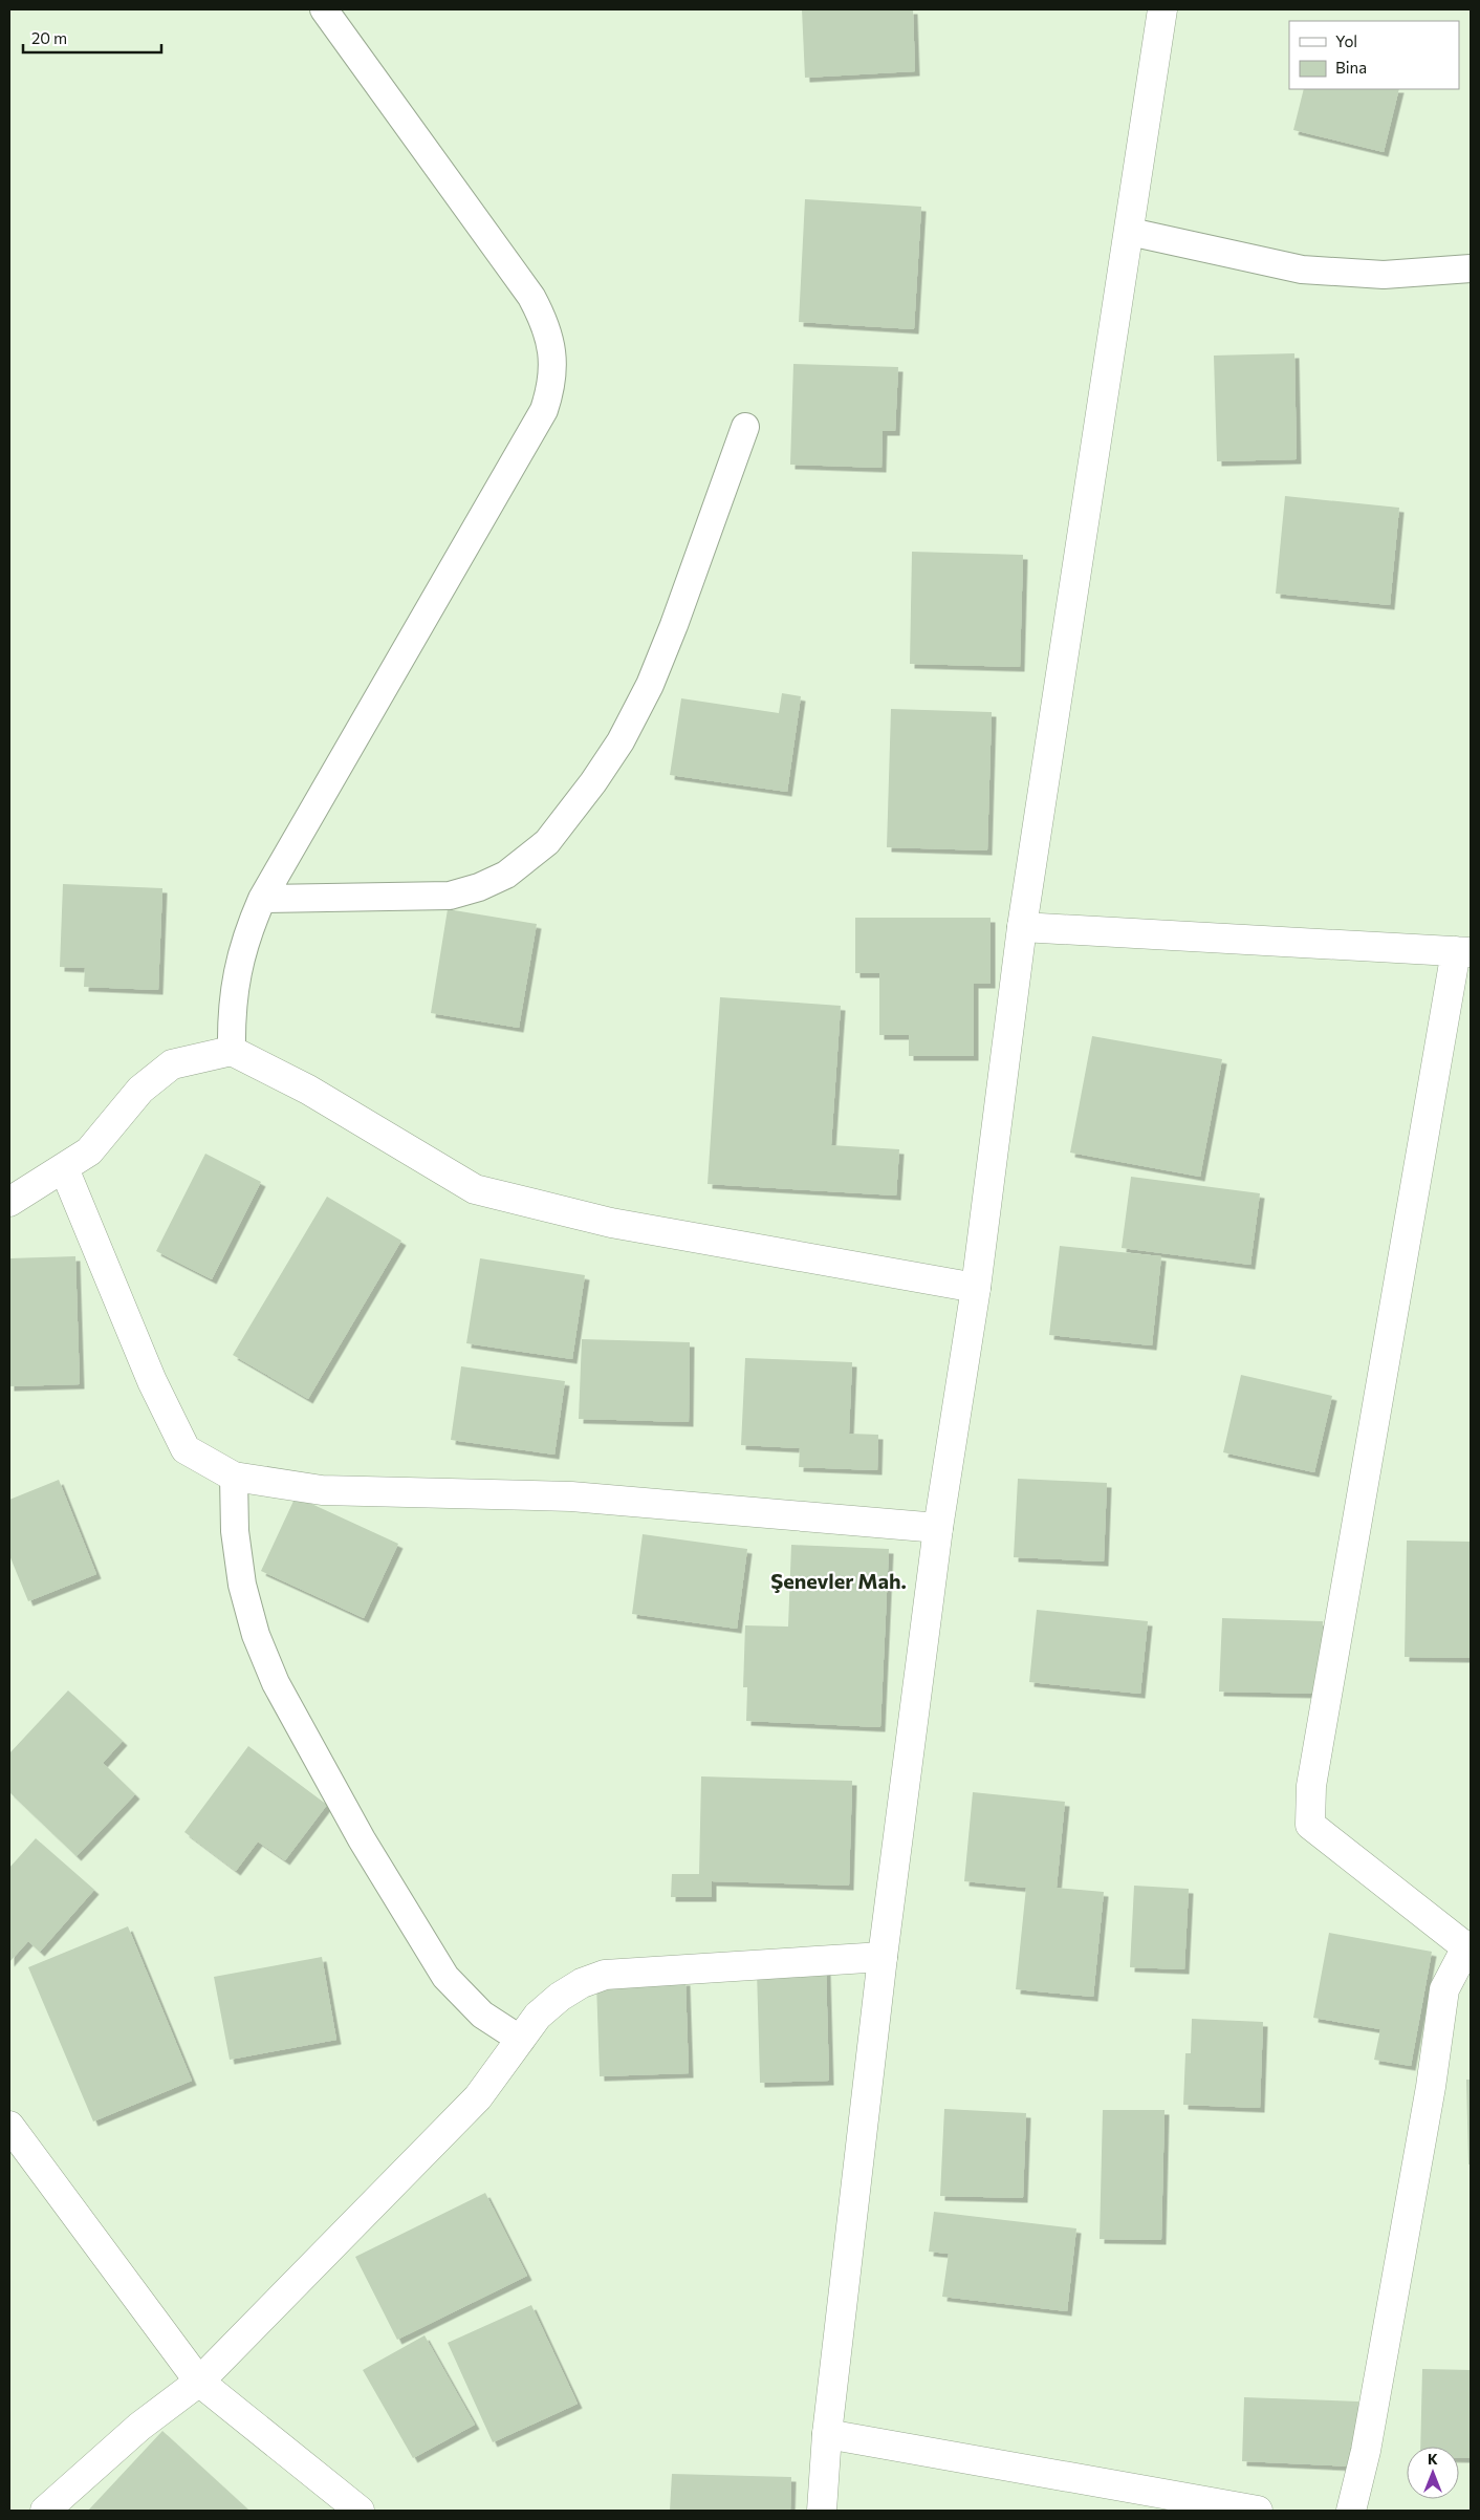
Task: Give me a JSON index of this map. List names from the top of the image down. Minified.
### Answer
{"districts":["Şenevler Mah."],"legend":["Yol","Bina"],"scale_bar":"20 m","north":"top"}
